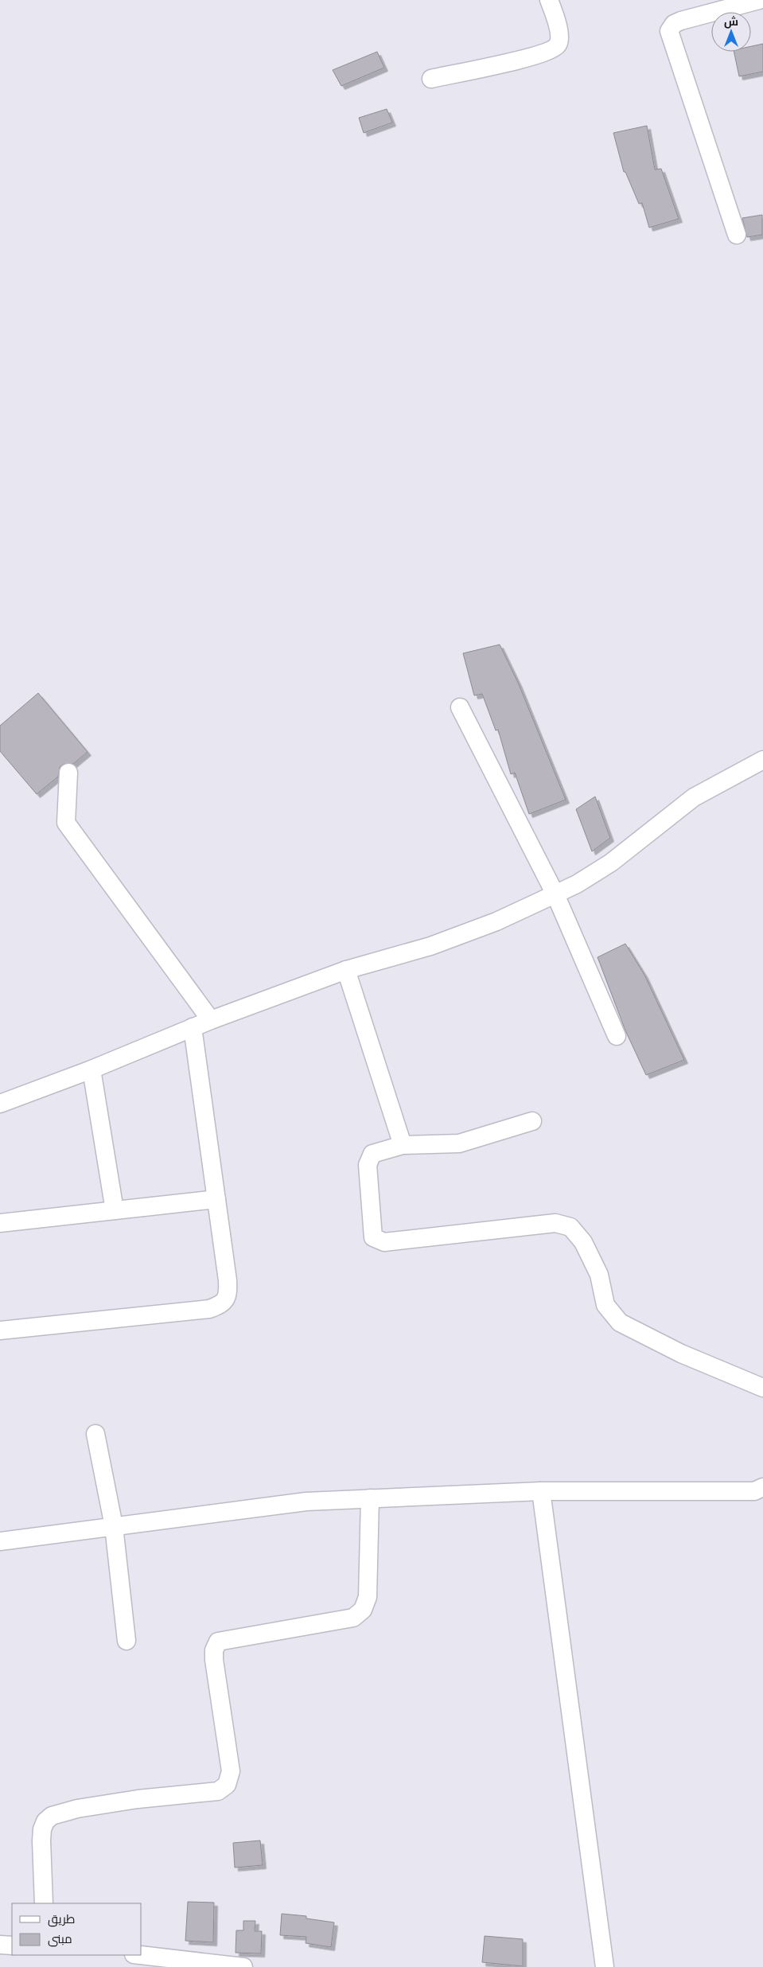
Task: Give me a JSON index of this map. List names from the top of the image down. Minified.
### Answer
{"legend":["طريق","مبنى"],"north":"top"}
